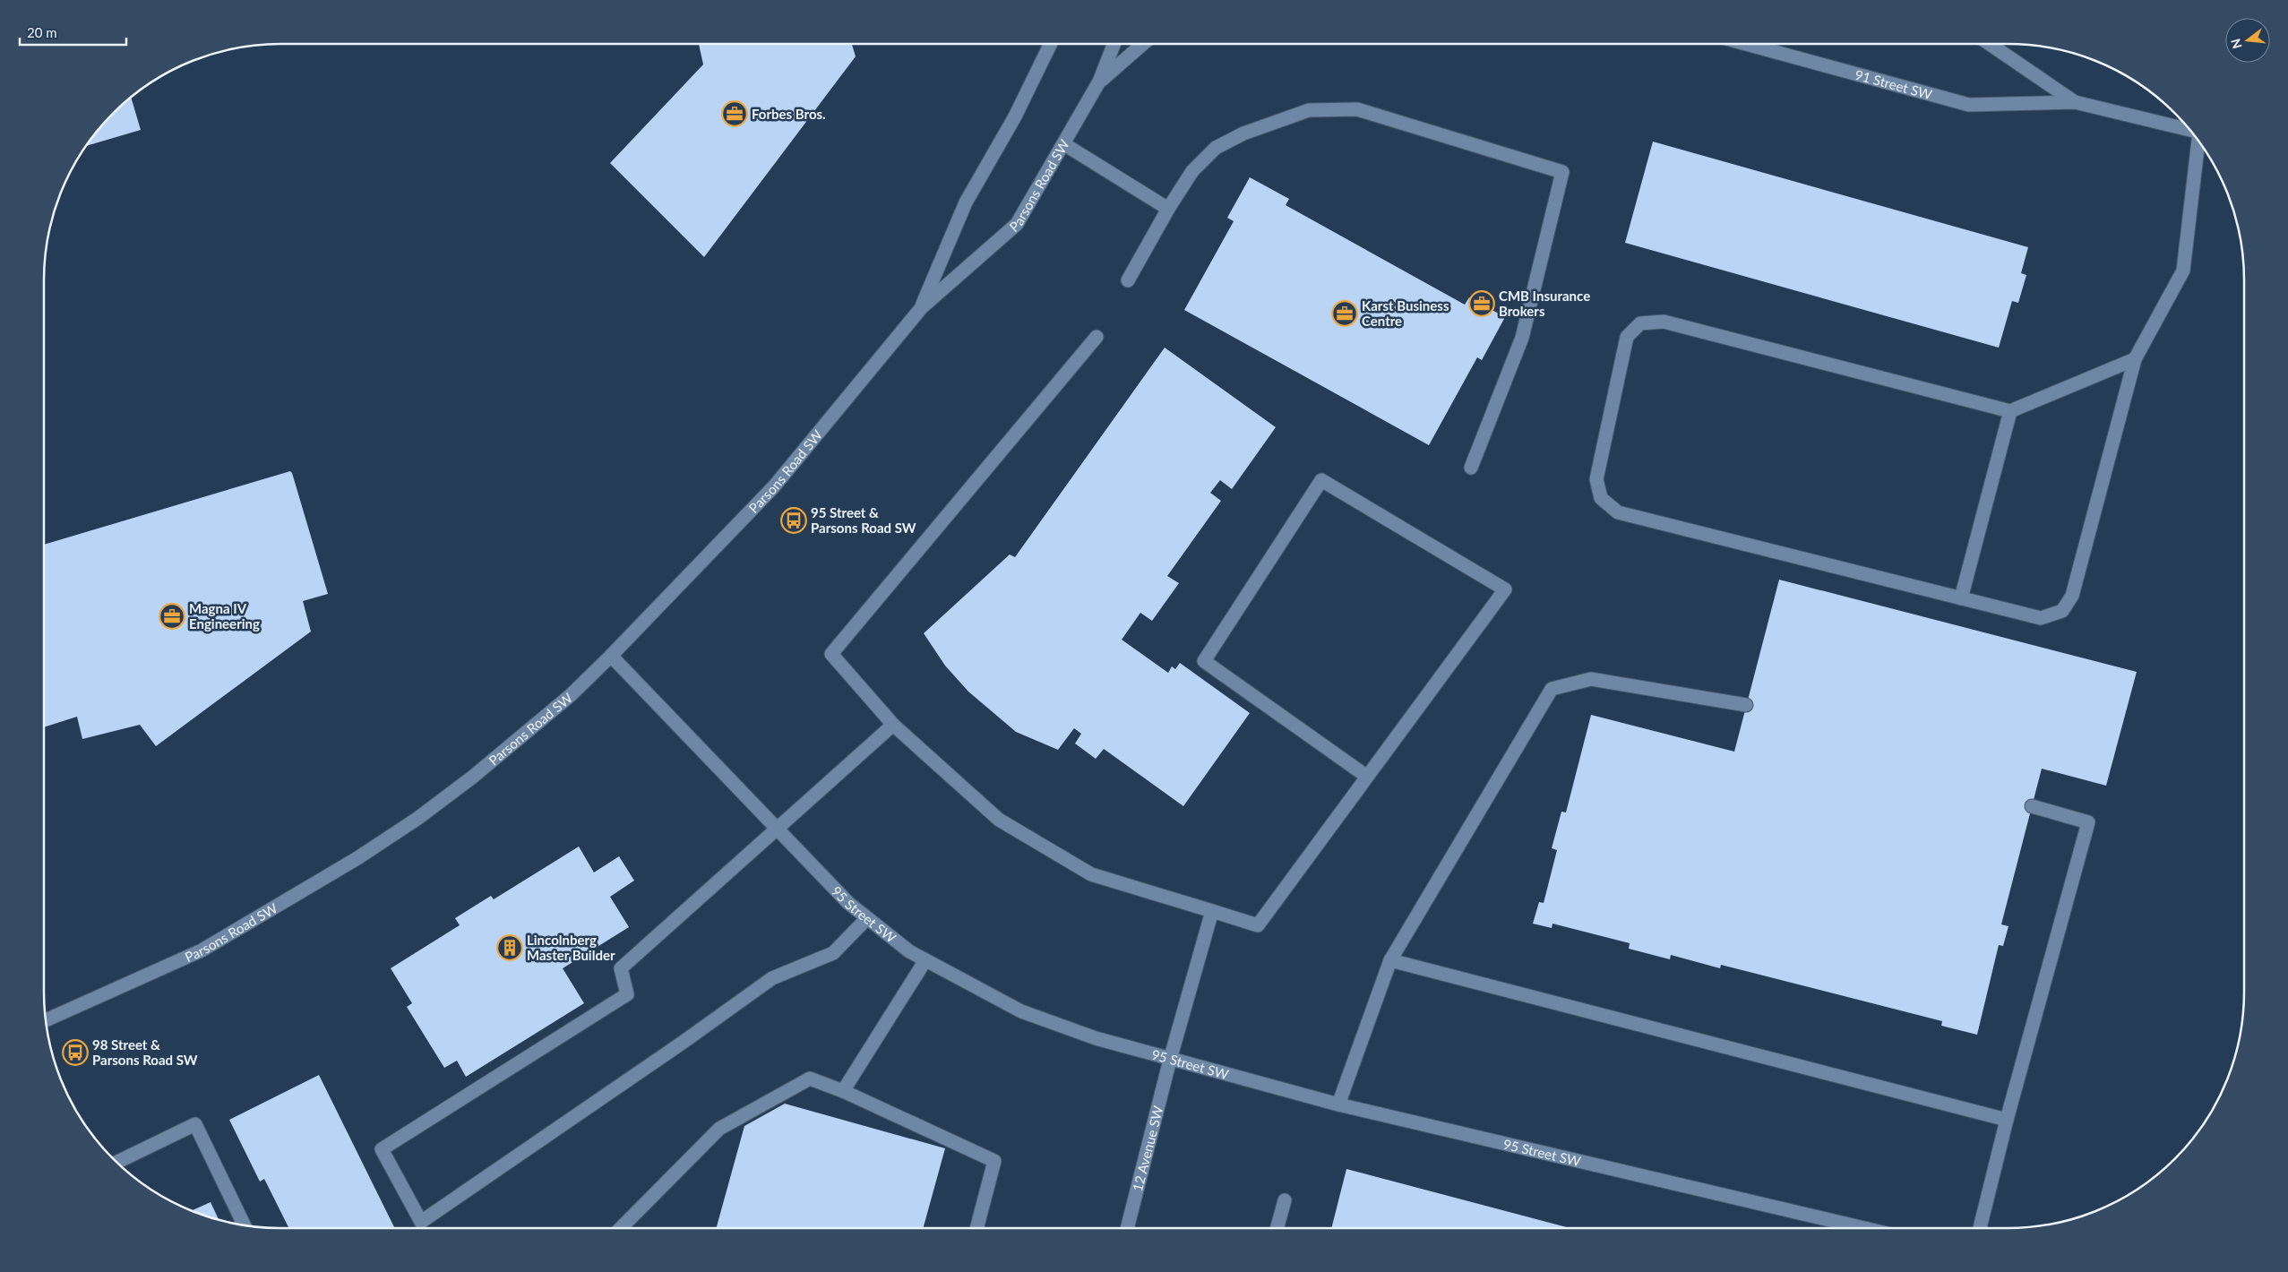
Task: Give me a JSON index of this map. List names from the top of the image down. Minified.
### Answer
{"streets":{"main road":["91 Street SW","Parsons Road SW","95 Street SW","12 Avenue SW"]},"crossings":[["Parsons Road SW","95 Street SW"],["95 Street SW","12 Avenue SW"]],"places":{"office":["Forbes Bros.","CMB Insurance Brokers","Karst Business Centre","Magna IV Engineering"],"bus stop":["95 Street & Parsons Road SW","98 Street & Parsons Road SW"],"building":["Lincolnberg Master Builder"]},"scale_bar":"20 m","north":"left"}
